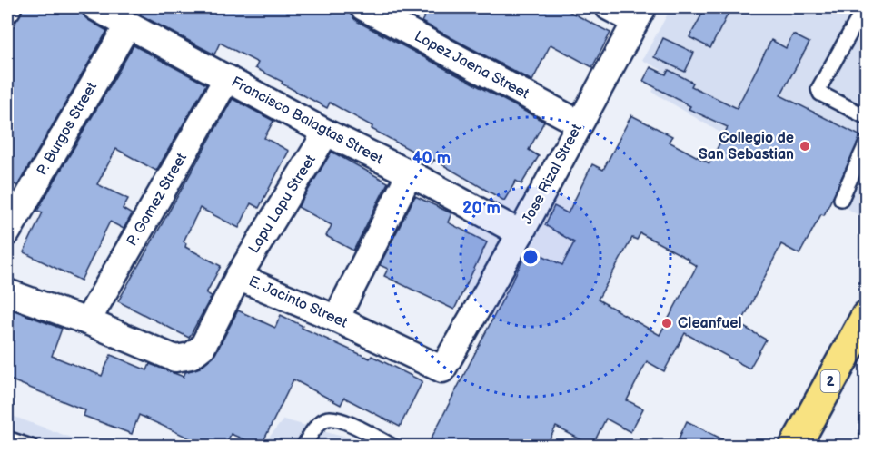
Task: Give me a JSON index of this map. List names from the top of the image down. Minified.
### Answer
{"streets":{"highway":["2"],"street":["Lopez Jaena Street","Francisco Balagtas Street","P. Burgos Street","Jose Rizal Street","P. Gomez Street","Lapu Lapu Street","E. Jacinto Street"]},"crossings":[["Lopez Jaena Street","Jose Rizal Street"],["Francisco Balagtas Street","P. Burgos Street"],["Francisco Balagtas Street","Jose Rizal Street"],["Francisco Balagtas Street","P. Gomez Street"],["Francisco Balagtas Street","Lapu Lapu Street"],["Jose Rizal Street","E. Jacinto Street"],["P. Gomez Street","E. Jacinto Street"],["Lapu Lapu Street","E. Jacinto Street"]],"places":["Collegio de San Sebastian","Cleanfuel"],"rings":["40 m","20 m"]}
